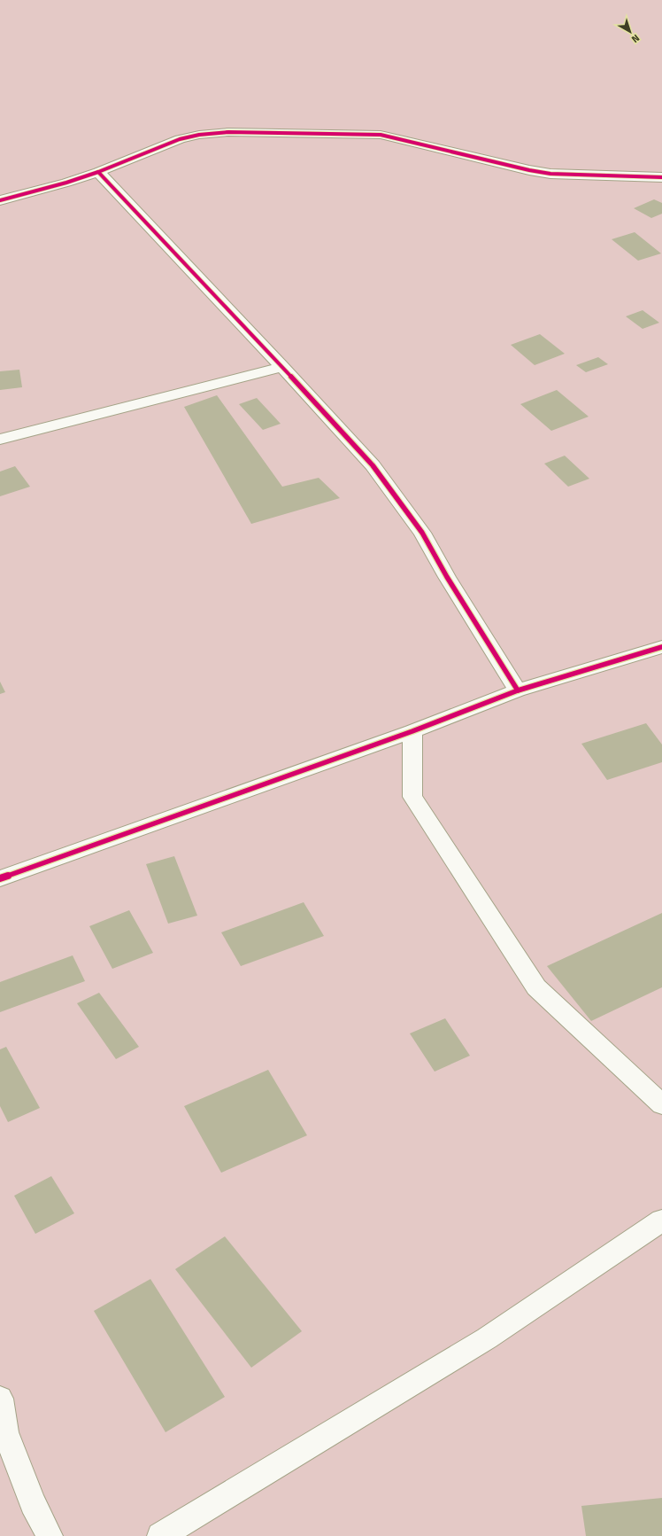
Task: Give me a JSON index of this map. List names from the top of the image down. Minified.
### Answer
{"north":"bottom right"}
